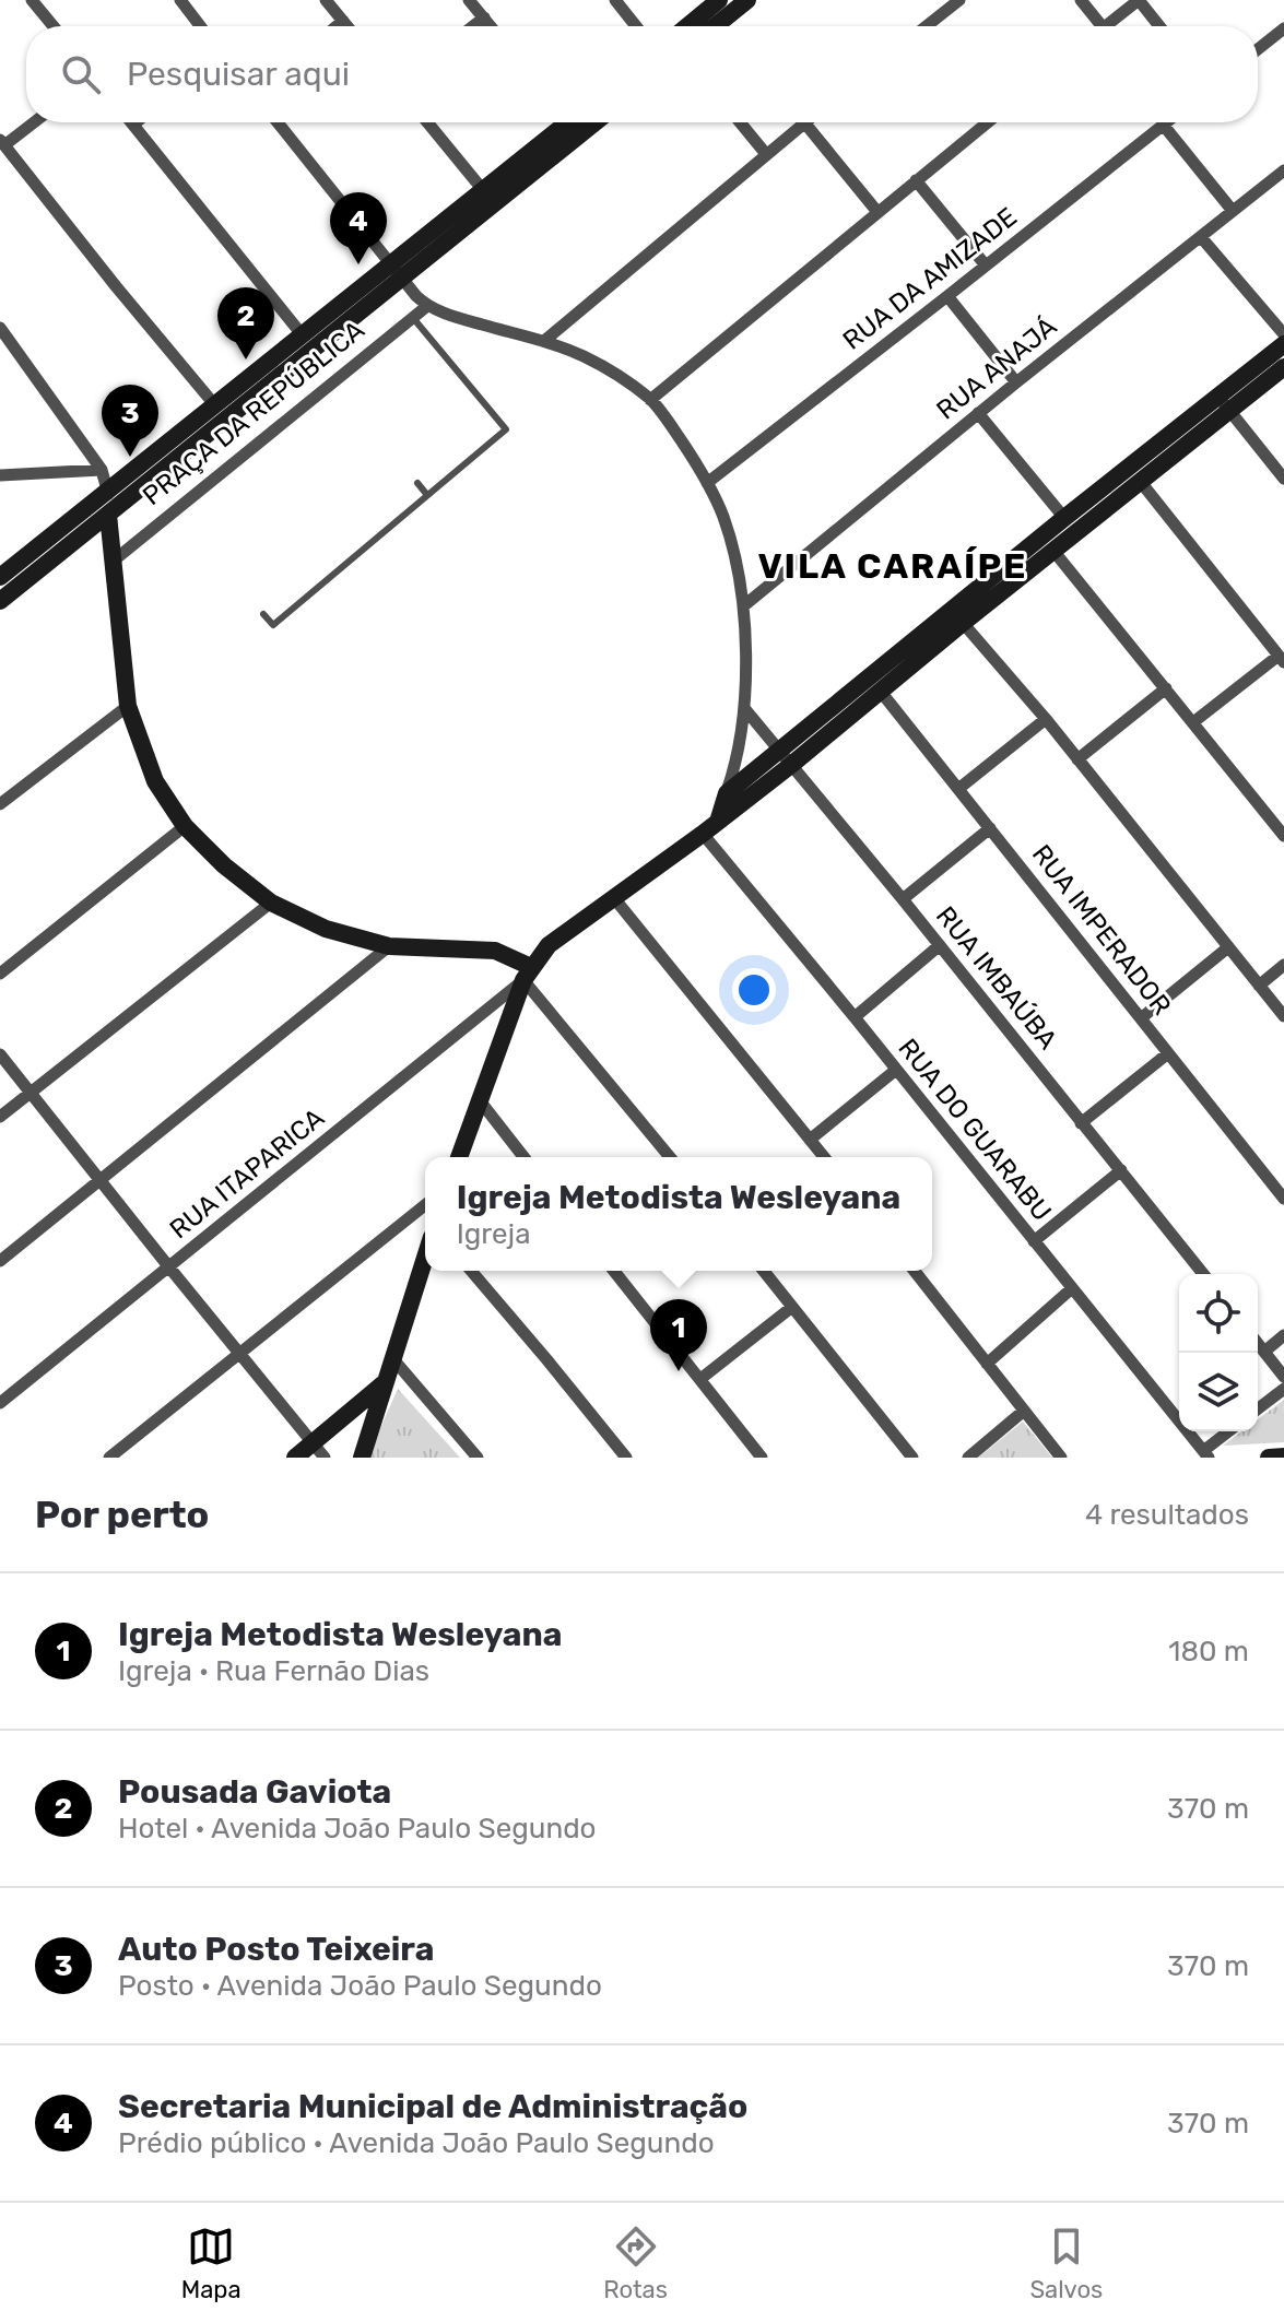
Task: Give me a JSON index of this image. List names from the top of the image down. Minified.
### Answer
{"streets":{"street":["RUA DA AMIZADE","RUA ANAJÁ","PRAÇA DA REPÚBLICA","RUA IMPERADOR","RUA IMBAÚBA","RUA DO GUARABU","RUA ITAPARICA"]},"crossings":[["PRAÇA DA REPÚBLICA","RUA ITAPARICA"]],"districts":["VILA CARAÍPE"],"page":{"search":"Pesquisar aqui","pins":["4","2","3","1"],"popup":["Igreja Metodista Wesleyana","Igreja"],"heading":["Por perto","4 resultados"],"list":[{"mark":"1","name":"Igreja Metodista Wesleyana","note":"Igreja · Rua Fernão Dias","value":"180 m"},{"mark":"2","name":"Pousada Gaviota","note":"Hotel · Avenida João Paulo Segundo","value":"370 m"},{"mark":"3","name":"Auto Posto Teixeira","note":"Posto · Avenida João Paulo Segundo","value":"370 m"},{"mark":"4","name":"Secretaria Municipal de Administração","note":"Prédio público · Avenida João Paulo Segundo","value":"370 m"}],"nav":["Mapa","Rotas","Salvos"]}}
